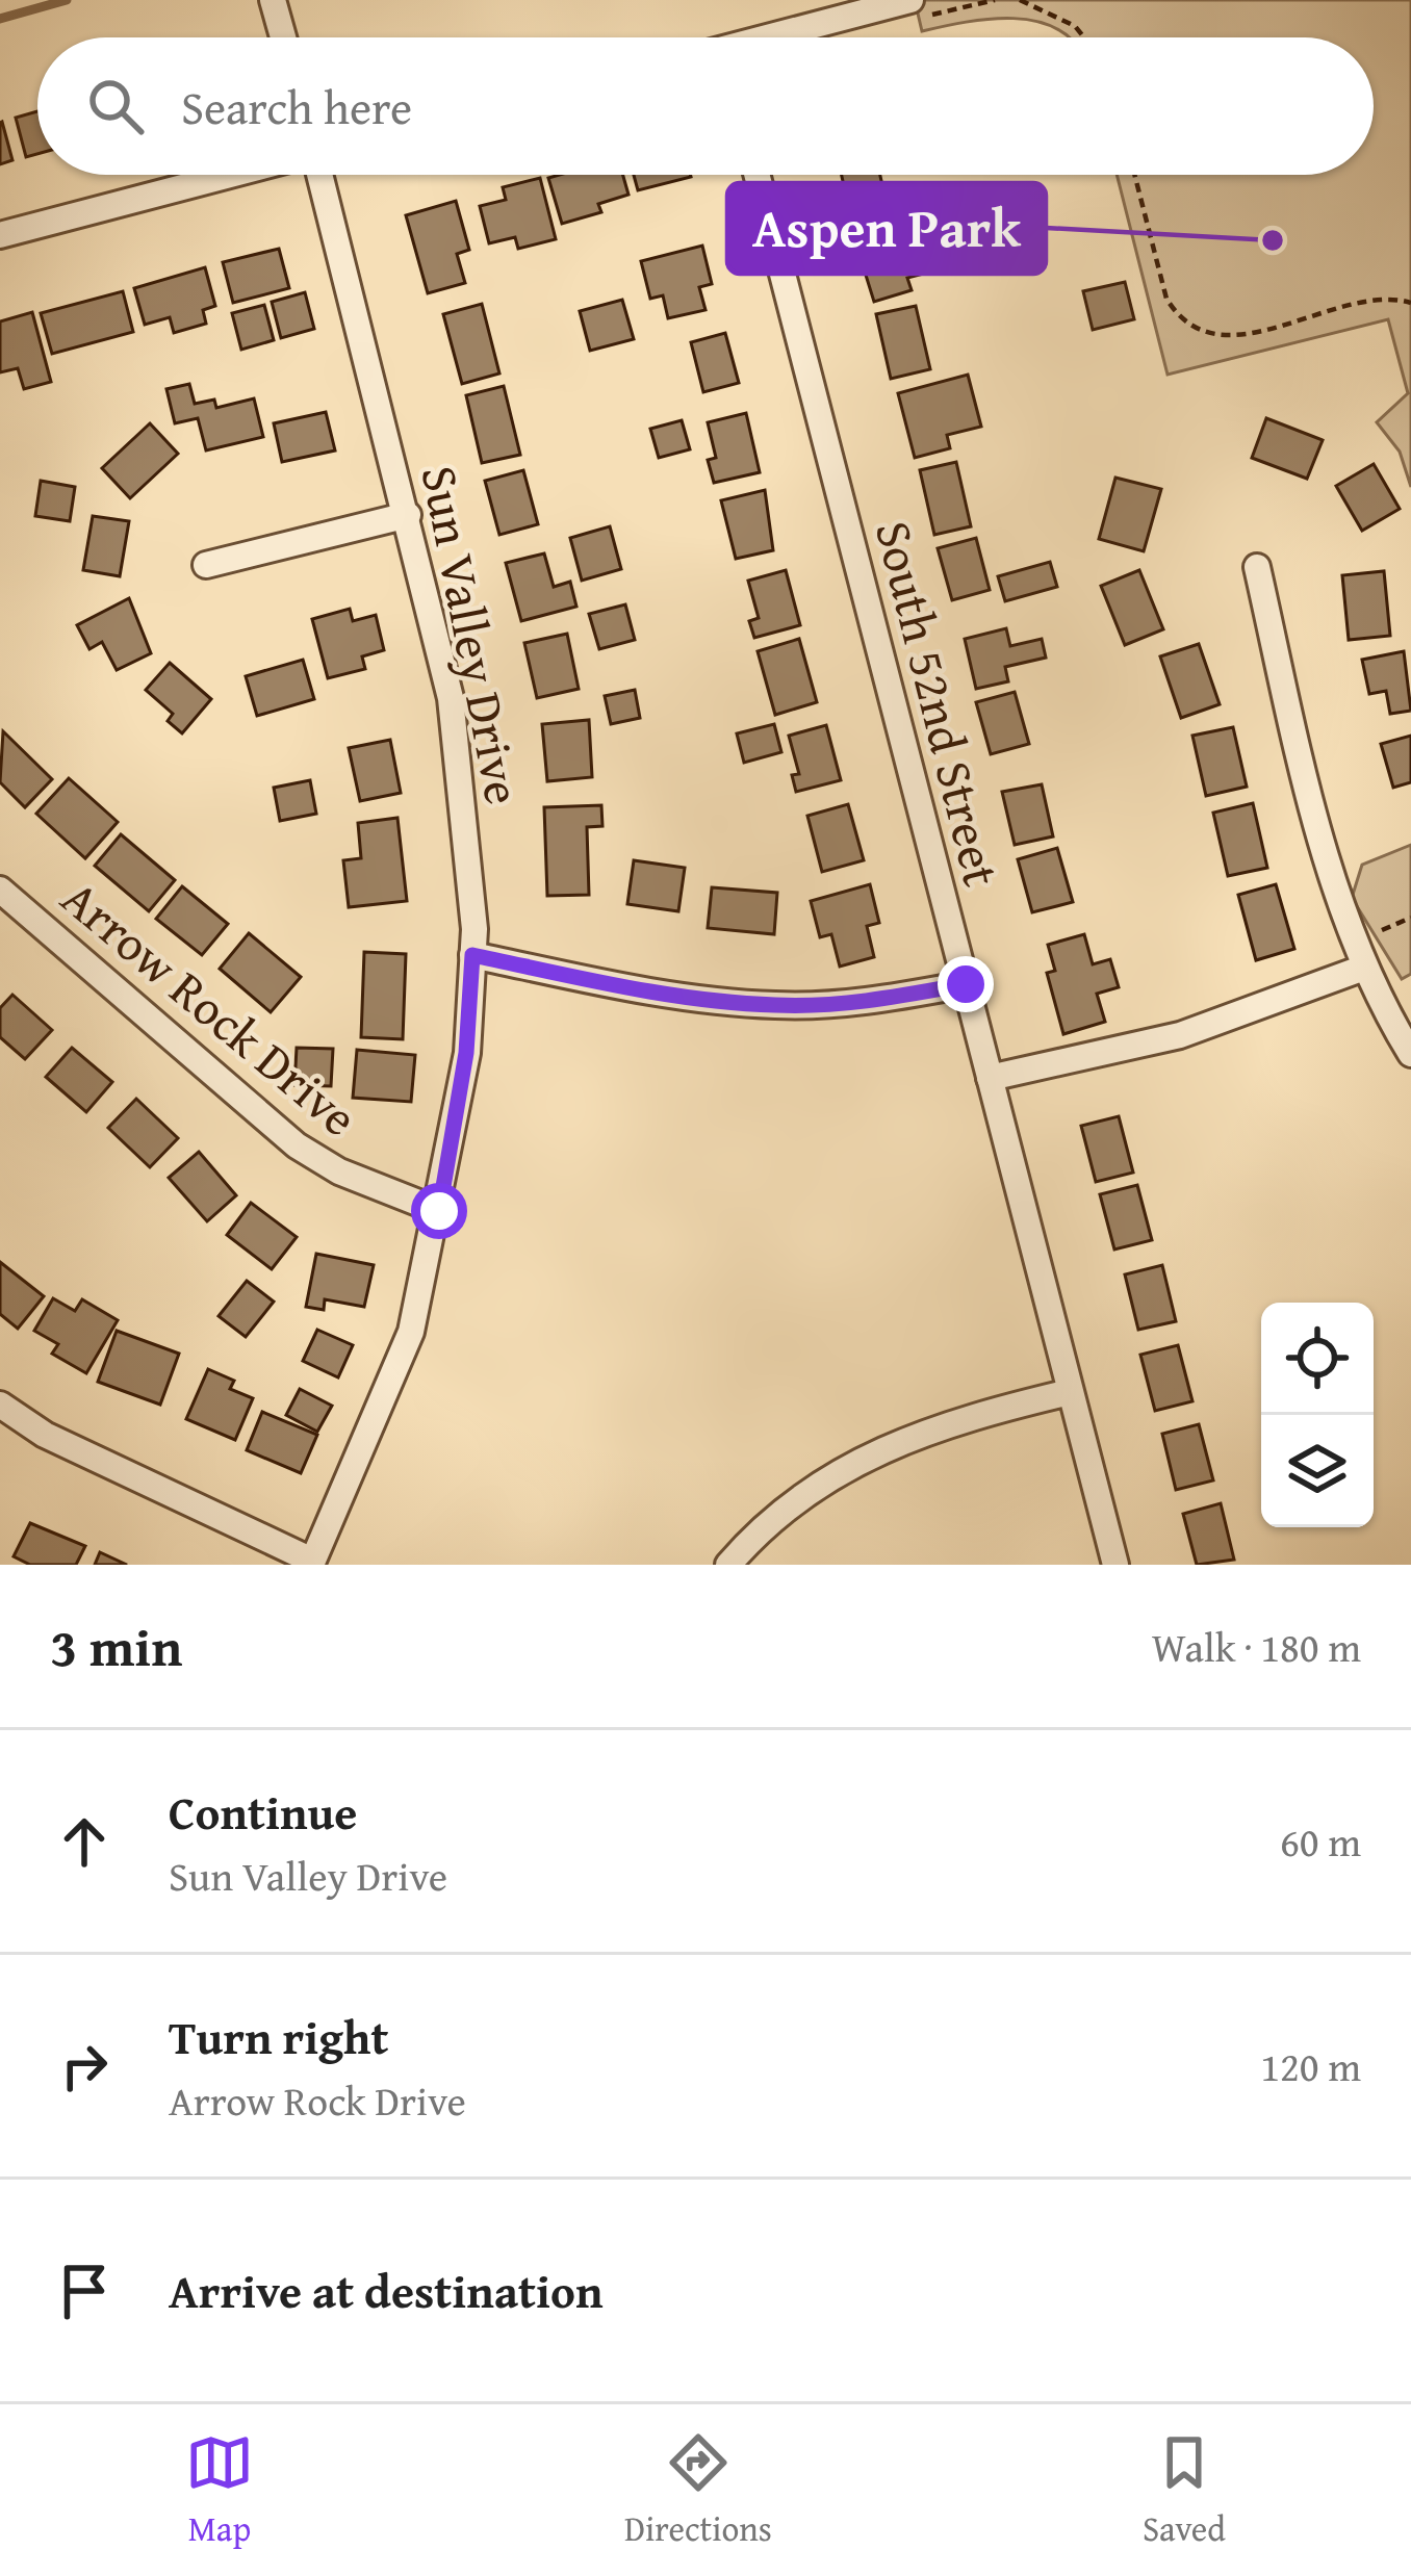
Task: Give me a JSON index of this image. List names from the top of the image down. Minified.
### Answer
{"streets":{"street":["Sun Valley Drive","South 52nd Street","Arrow Rock Drive"]},"crossings":[["Sun Valley Drive","Arrow Rock Drive"]],"places":["Aspen Park"],"page":{"search":"Search here","heading":["3 min","Walk · 180 m"],"list":[["Continue","Sun Valley Drive","60 m"],["Turn right","Arrow Rock Drive","120 m"],"Arrive at destination"],"nav":["Map","Directions","Saved"]}}
